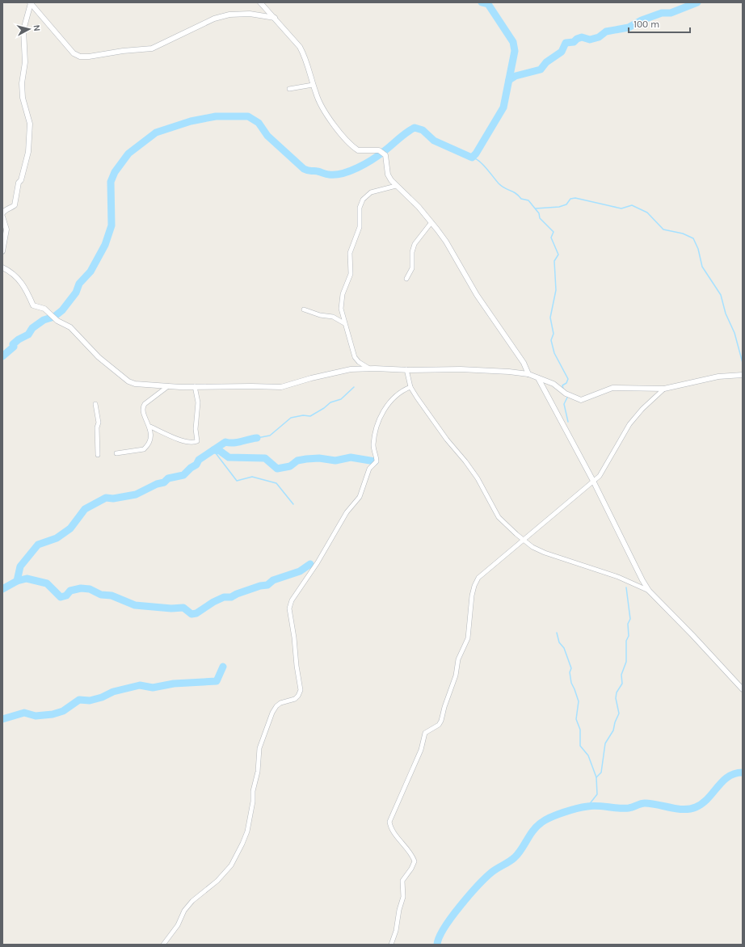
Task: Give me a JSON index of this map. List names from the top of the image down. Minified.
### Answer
{"scale_bar":"100 m","north":"right"}
